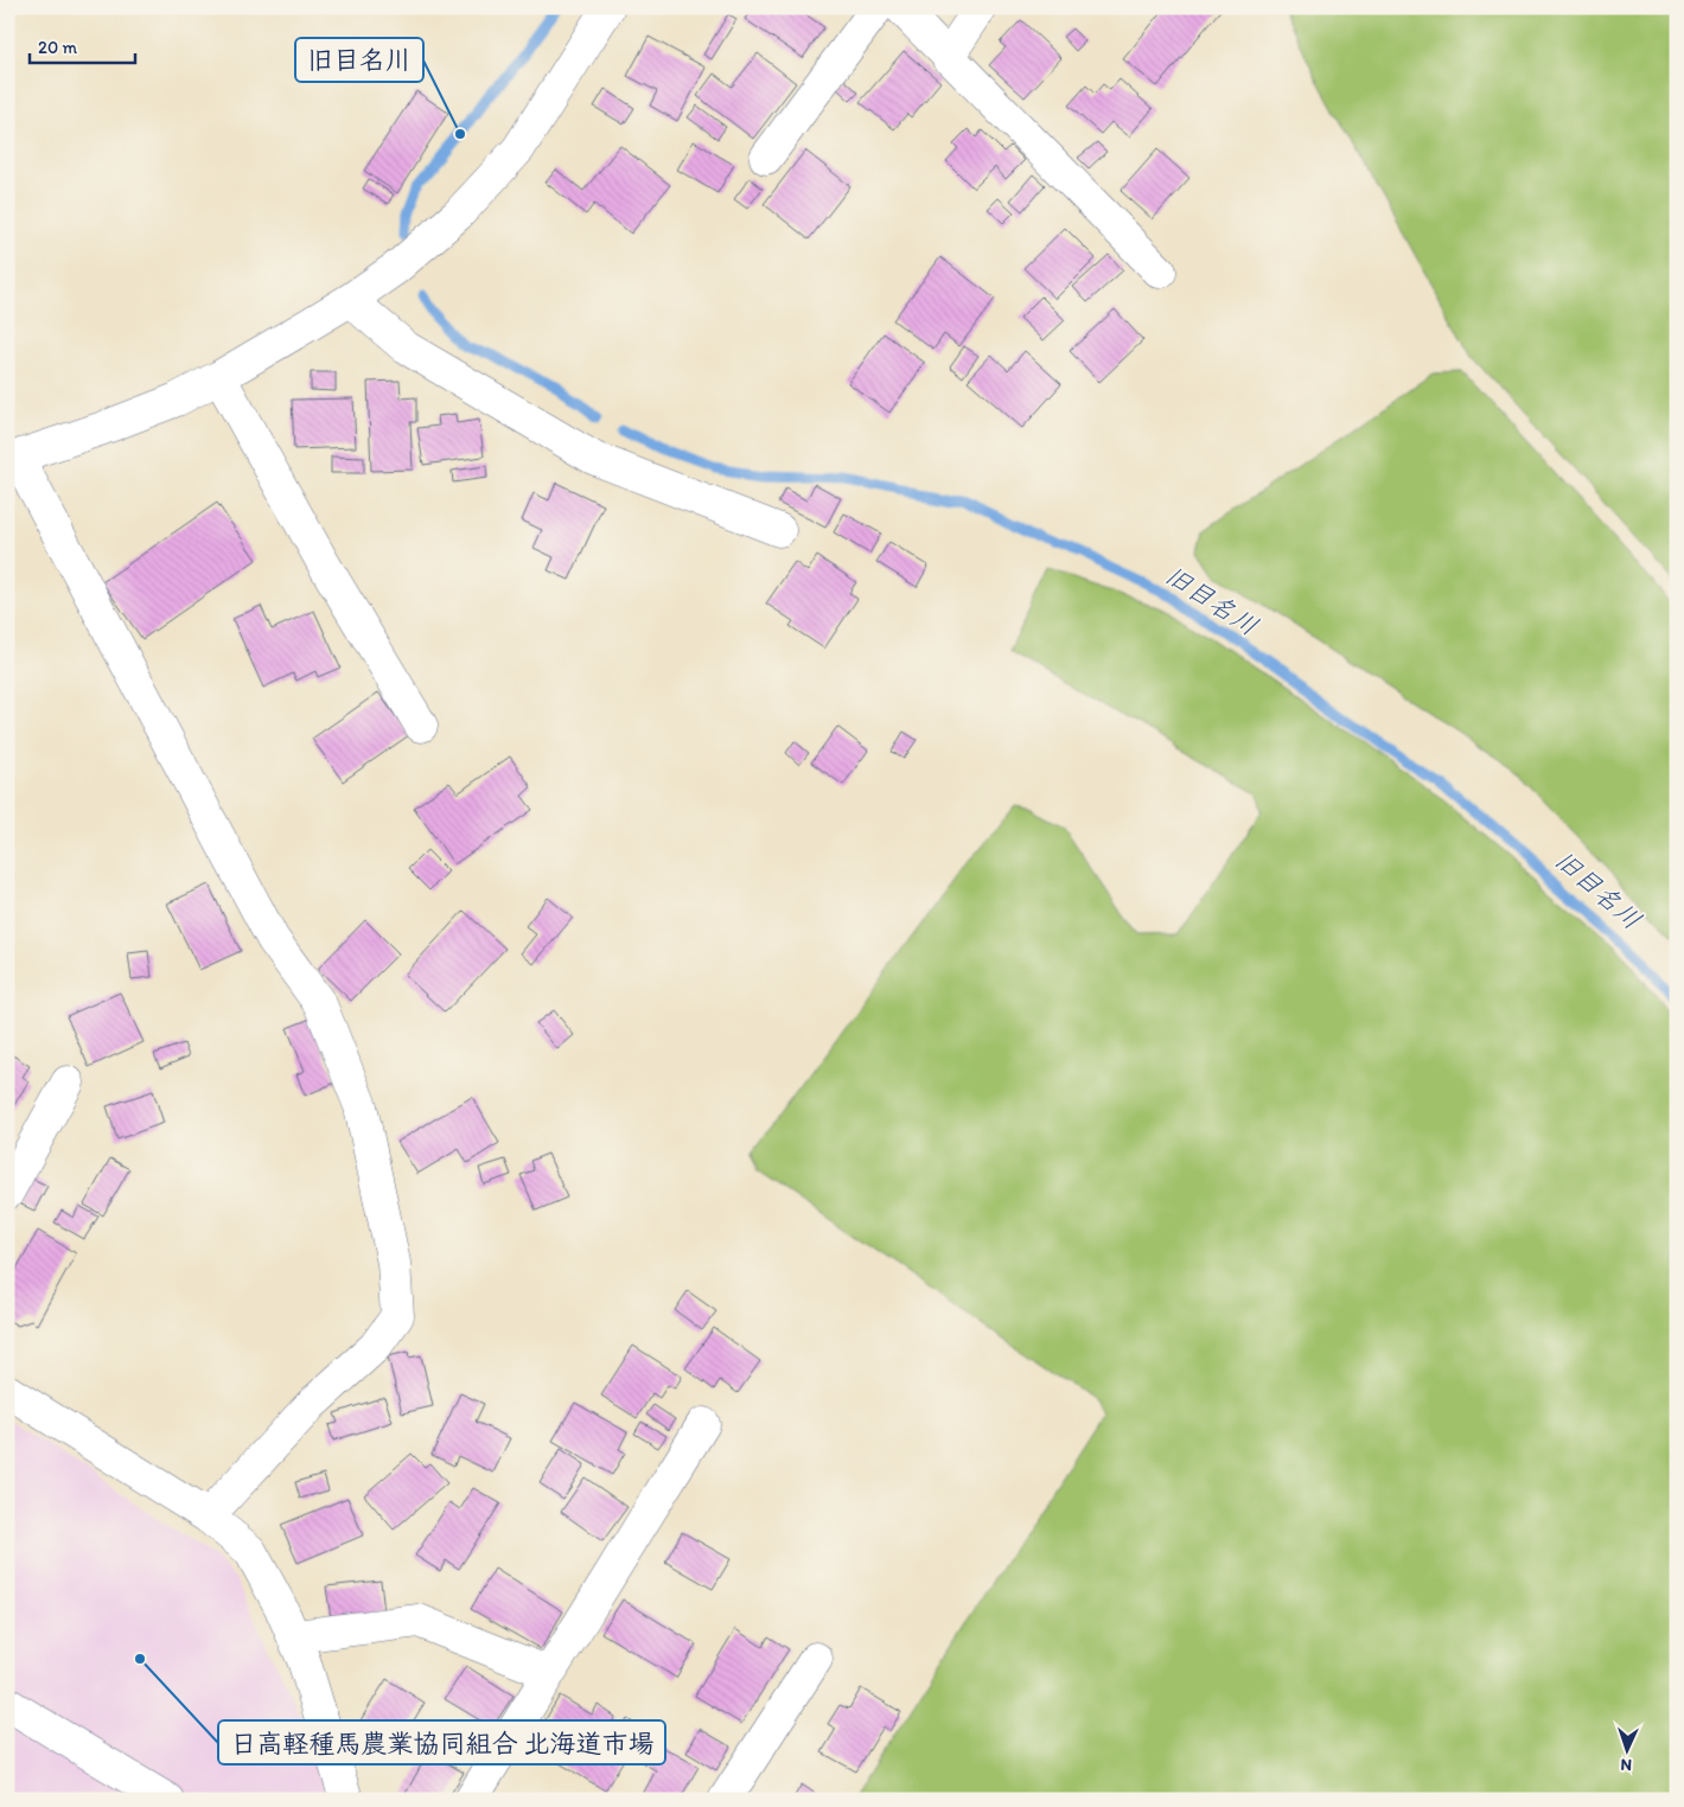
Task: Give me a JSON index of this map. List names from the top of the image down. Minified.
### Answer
{"water":["旧目名川"],"places":["旧目名川","日高軽種馬農業協同組合 北海道市場"],"scale_bar":"20 m","north":"bottom"}
